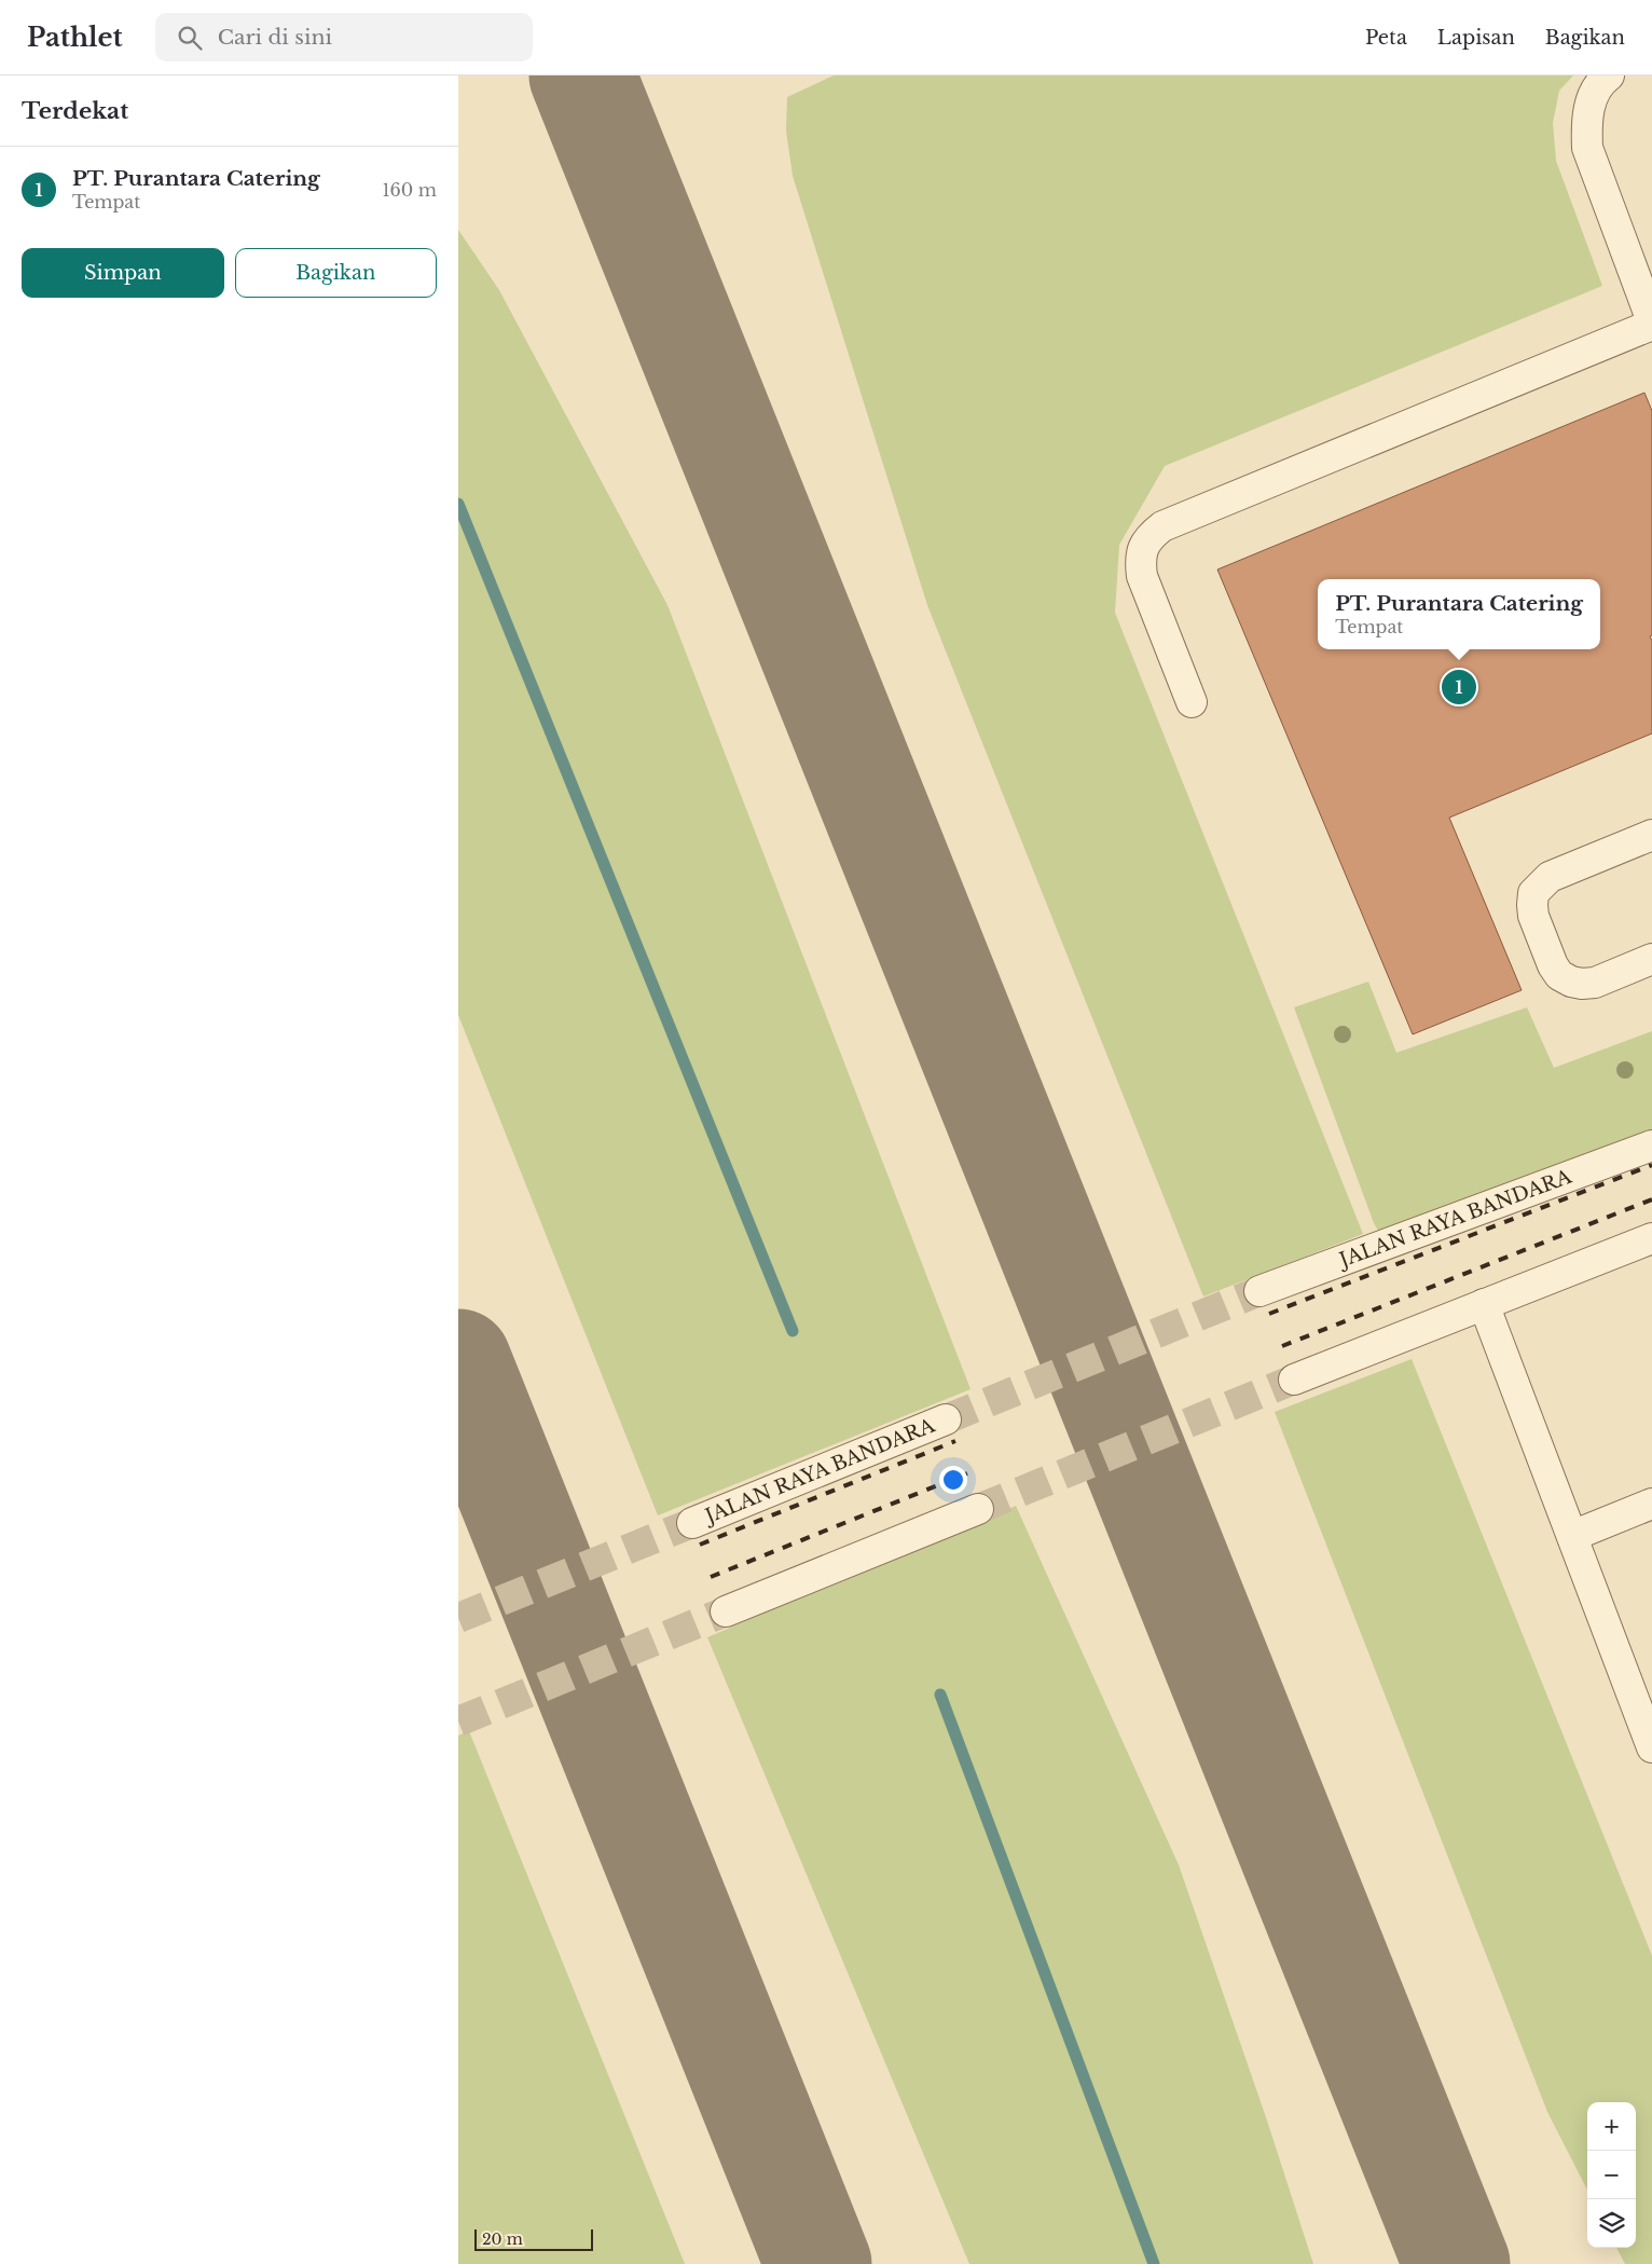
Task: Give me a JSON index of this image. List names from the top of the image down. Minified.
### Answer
{"streets":{"street":["JALAN RAYA BANDARA"]},"scale_bar":"20 m","page":{"header":"Pathlet","search":"Cari di sini","nav":["Peta","Lapisan","Bagikan"],"heading":"Terdekat","list":[{"mark":"1","name":"PT. Purantara Catering","note":"Tempat","value":"160 m"}],"buttons":["Simpan","Bagikan"],"popup":["PT. Purantara Catering","Tempat"],"pins":"1","map_buttons":["+","−"],"scale":"20 m"}}
